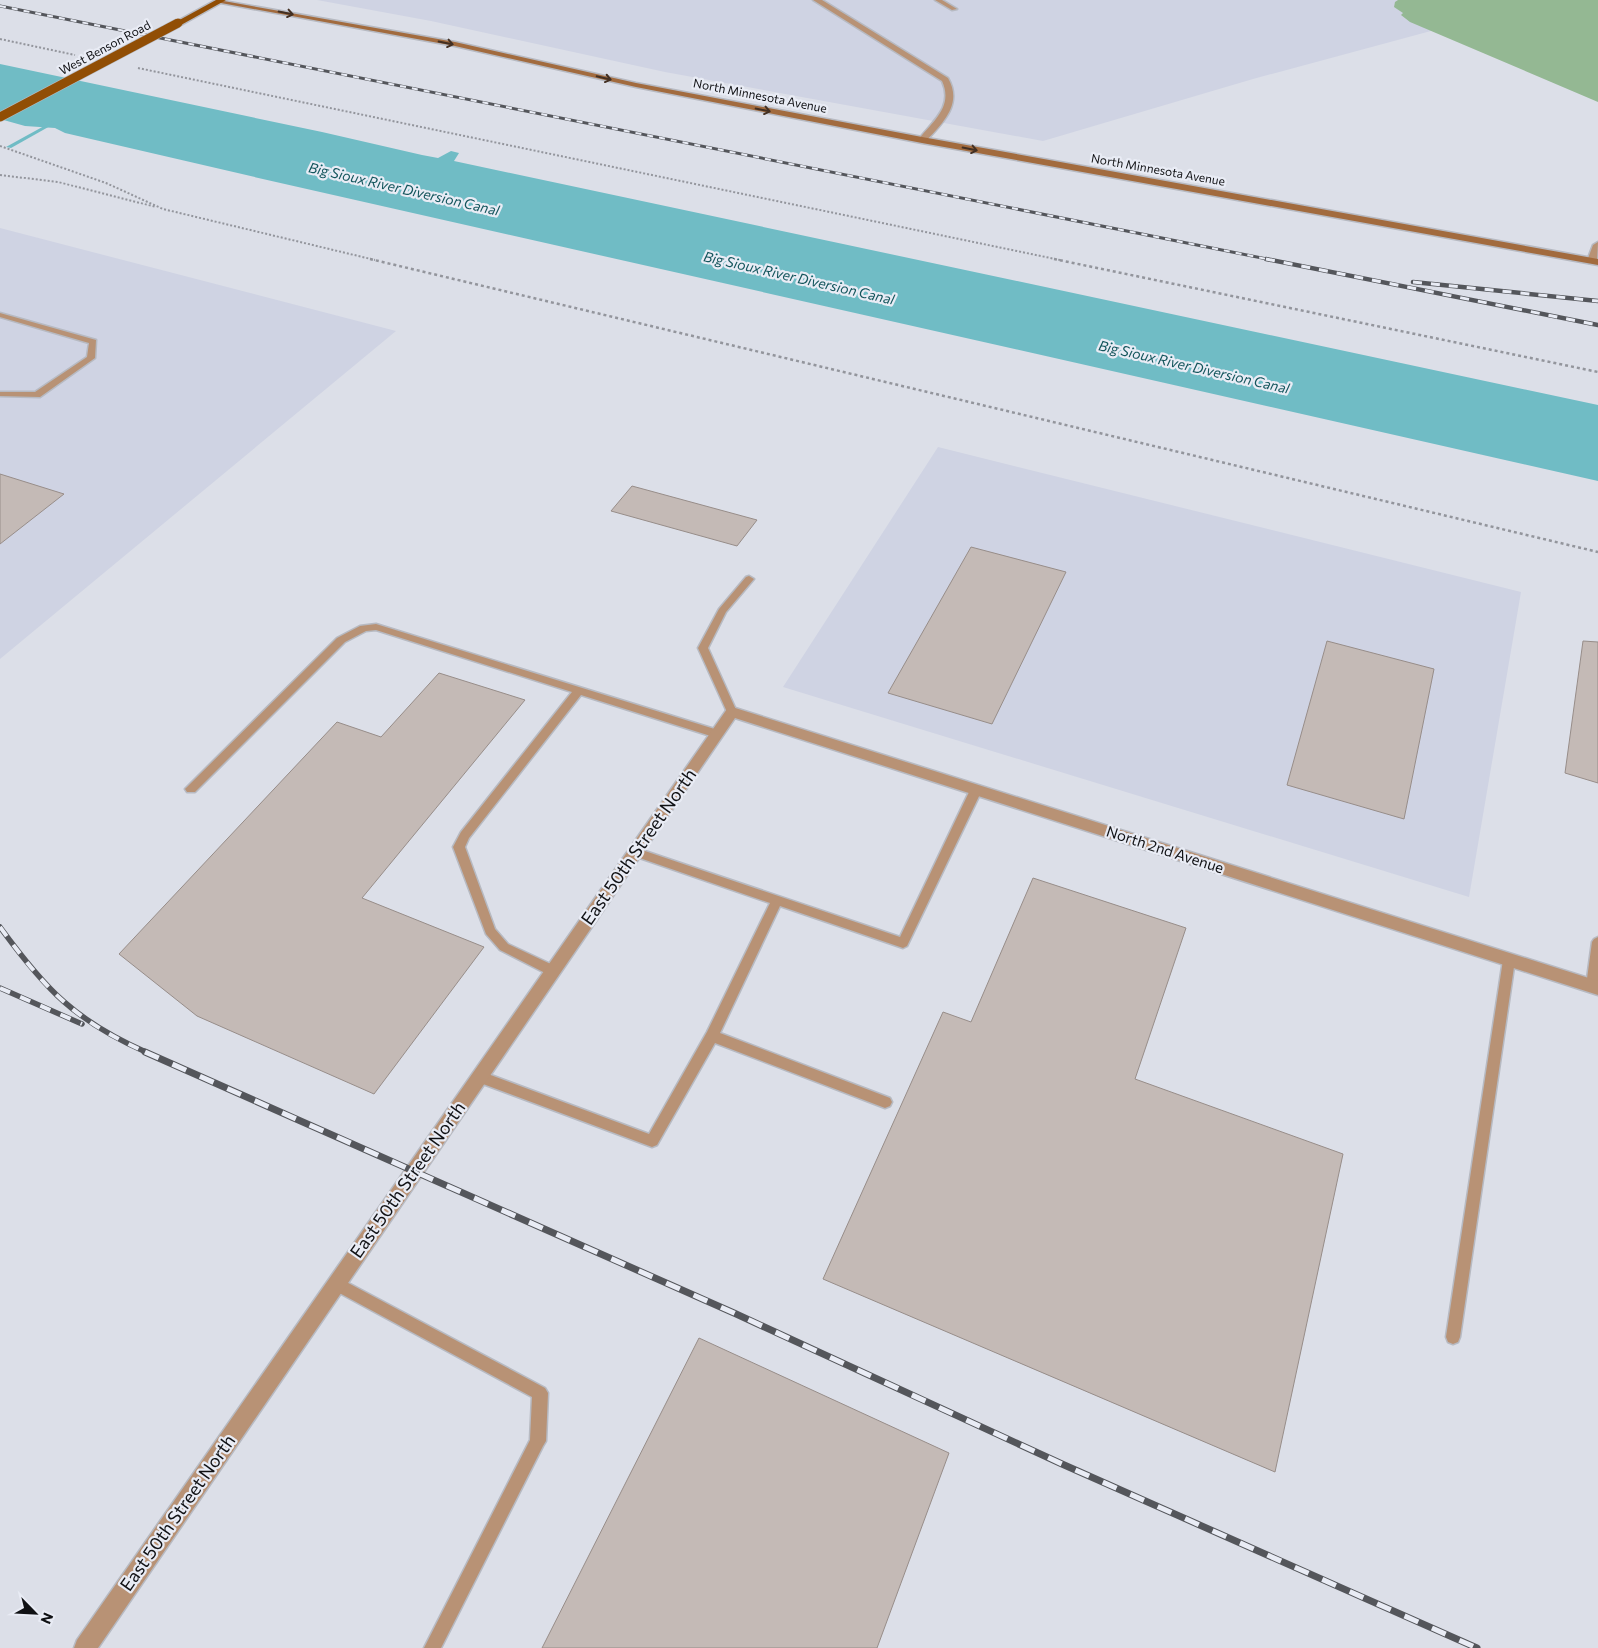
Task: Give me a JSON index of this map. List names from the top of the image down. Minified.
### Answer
{"streets":{"main road":["West Benson Road","North Minnesota Avenue"],"street":["East 50th Street North","North 2nd Avenue"]},"crossings":[["West Benson Road","North Minnesota Avenue"],["East 50th Street North","North 2nd Avenue"]],"water":["Big Sioux River Diversion Canal"],"north":"bottom right"}
